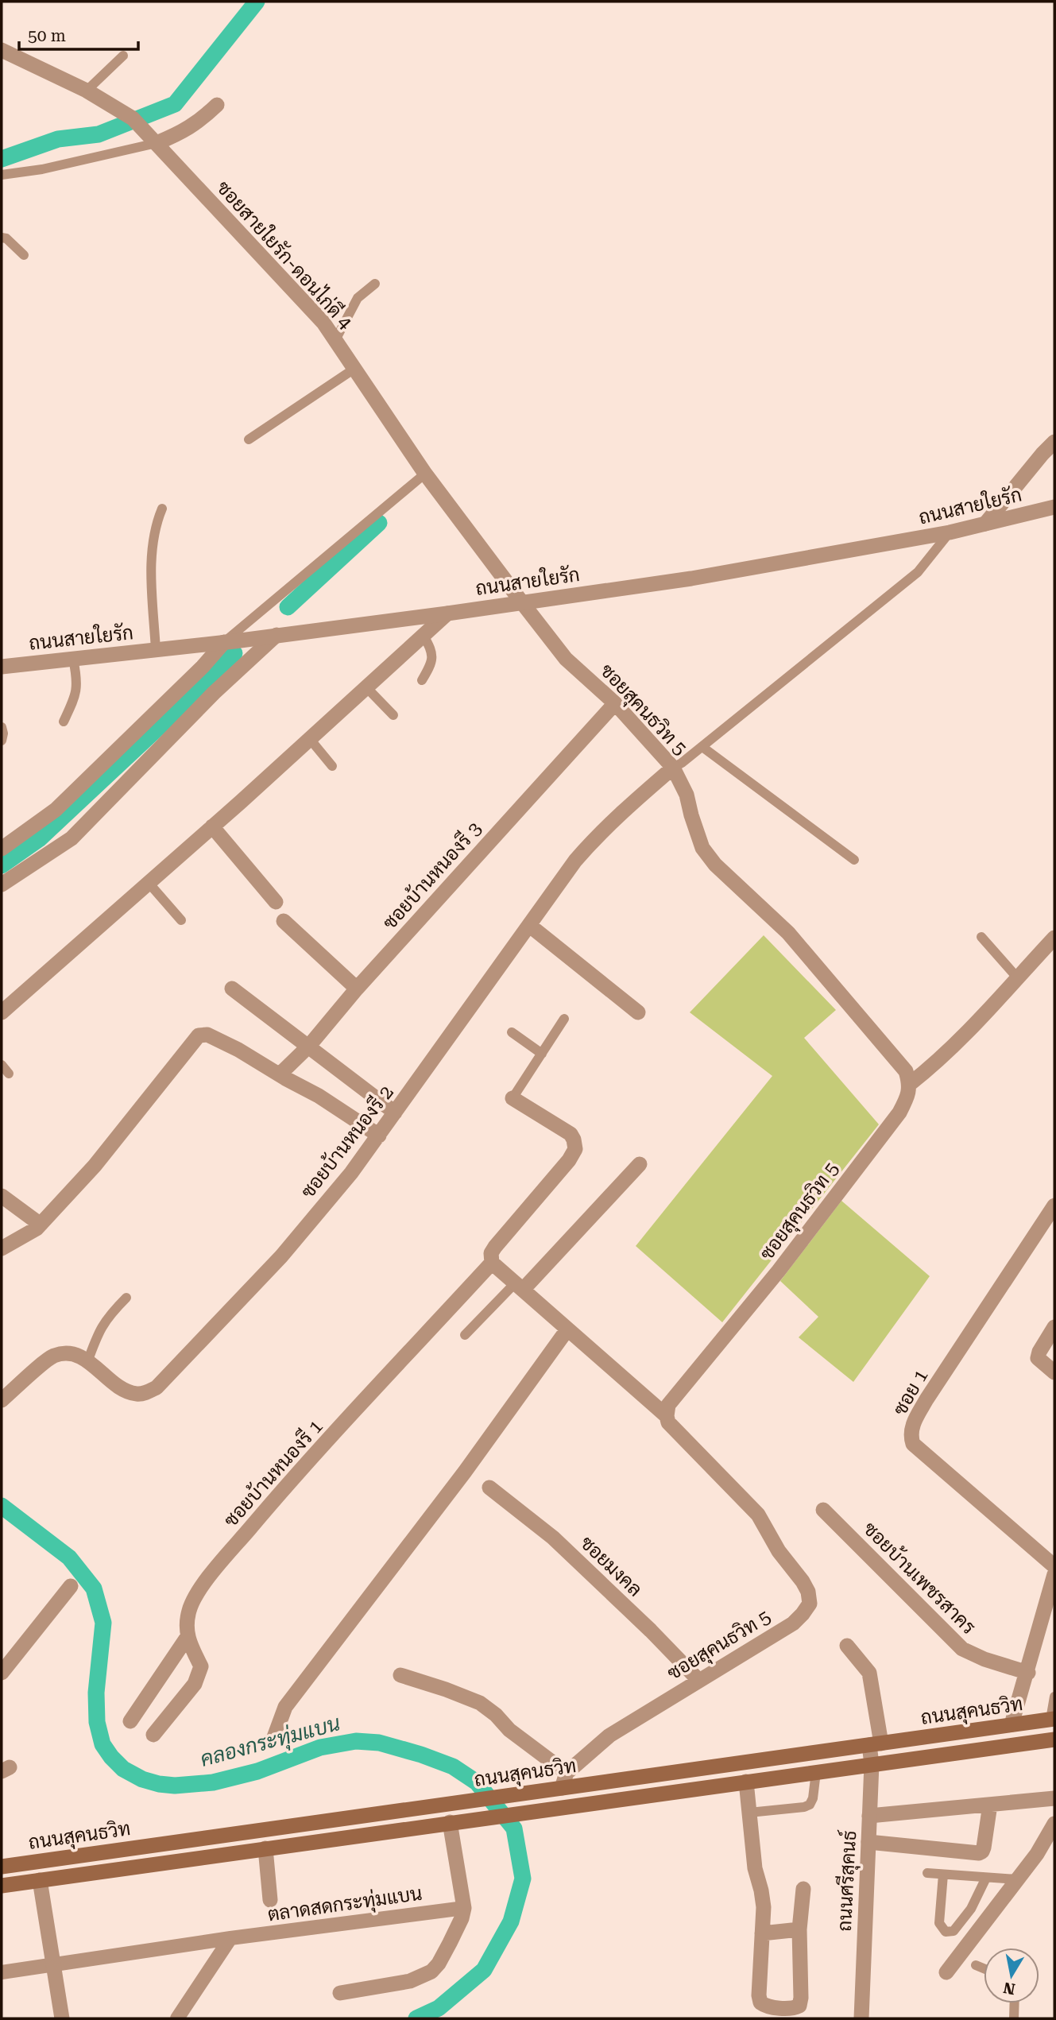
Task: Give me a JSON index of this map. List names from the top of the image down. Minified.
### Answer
{"streets":{"main road":["ถนนสุคนธวิท"],"street":["ซอยสายใยรัก-ดอนไก่ดี 4","ถนนสายใยรัก","ซอยสุคนธวิท 5","ซอยบ้านหนองรี 3","ซอยบ้านหนองรี 2","ซอย 1","ซอยบ้านหนองรี 1","ซอยมงคล","ซอยบ้านเพชรสาคร","ถนนศรีสุคนธ์","ตลาดสดกระทุ่มแบน"]},"crossings":[["ซอยสายใยรัก-ดอนไก่ดี 4","ถนนสายใยรัก"],["ซอยสายใยรัก-ดอนไก่ดี 4","ซอยสุคนธวิท 5"],["ถนนสายใยรัก","ซอยสุคนธวิท 5"],["ซอยสุคนธวิท 5","ซอยบ้านหนองรี 3"],["ซอยสุคนธวิท 5","ซอยบ้านหนองรี 2"],["ซอยสุคนธวิท 5","ซอยมงคล"],["ซอยสุคนธวิท 5","ถนนสุคนธวิท"],["ถนนสุคนธวิท","ถนนศรีสุคนธ์"]],"water":["คลองกระทุ่มแบน"],"scale_bar":"50 m","north":"bottom"}
